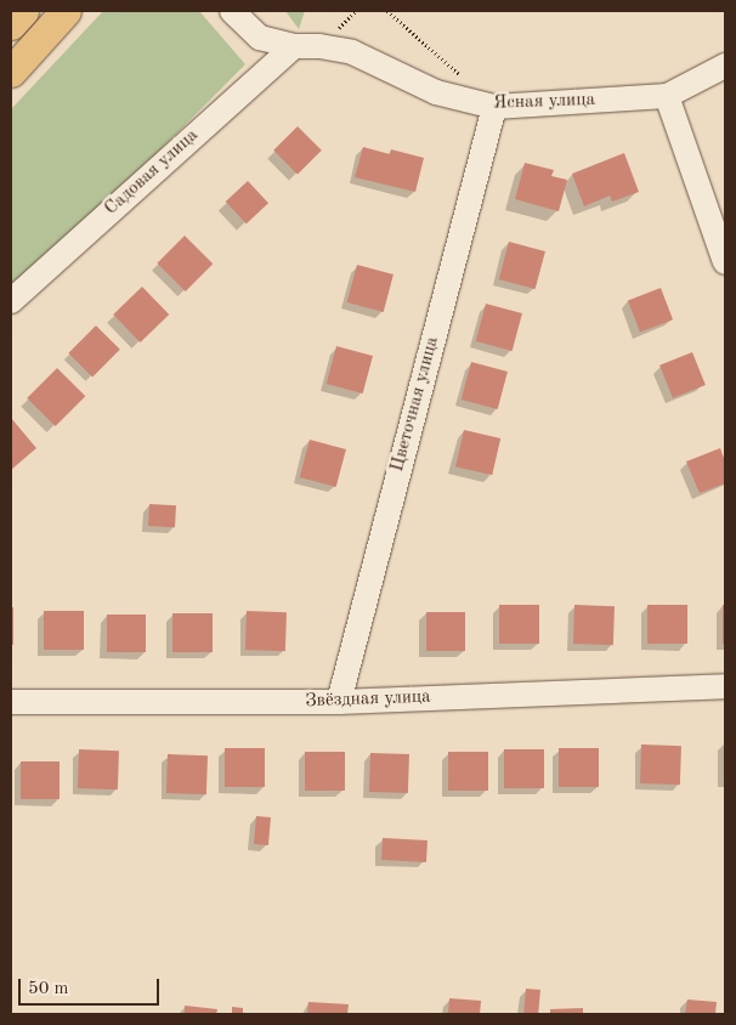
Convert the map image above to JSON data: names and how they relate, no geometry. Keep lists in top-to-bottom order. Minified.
{"streets":{"street":["Ясная улица","Садовая улица","Цветочная улица","Звёздная улица"]},"crossings":[["Ясная улица","Садовая улица"],["Ясная улица","Цветочная улица"],["Цветочная улица","Звёздная улица"]],"scale_bar":"50 m"}
